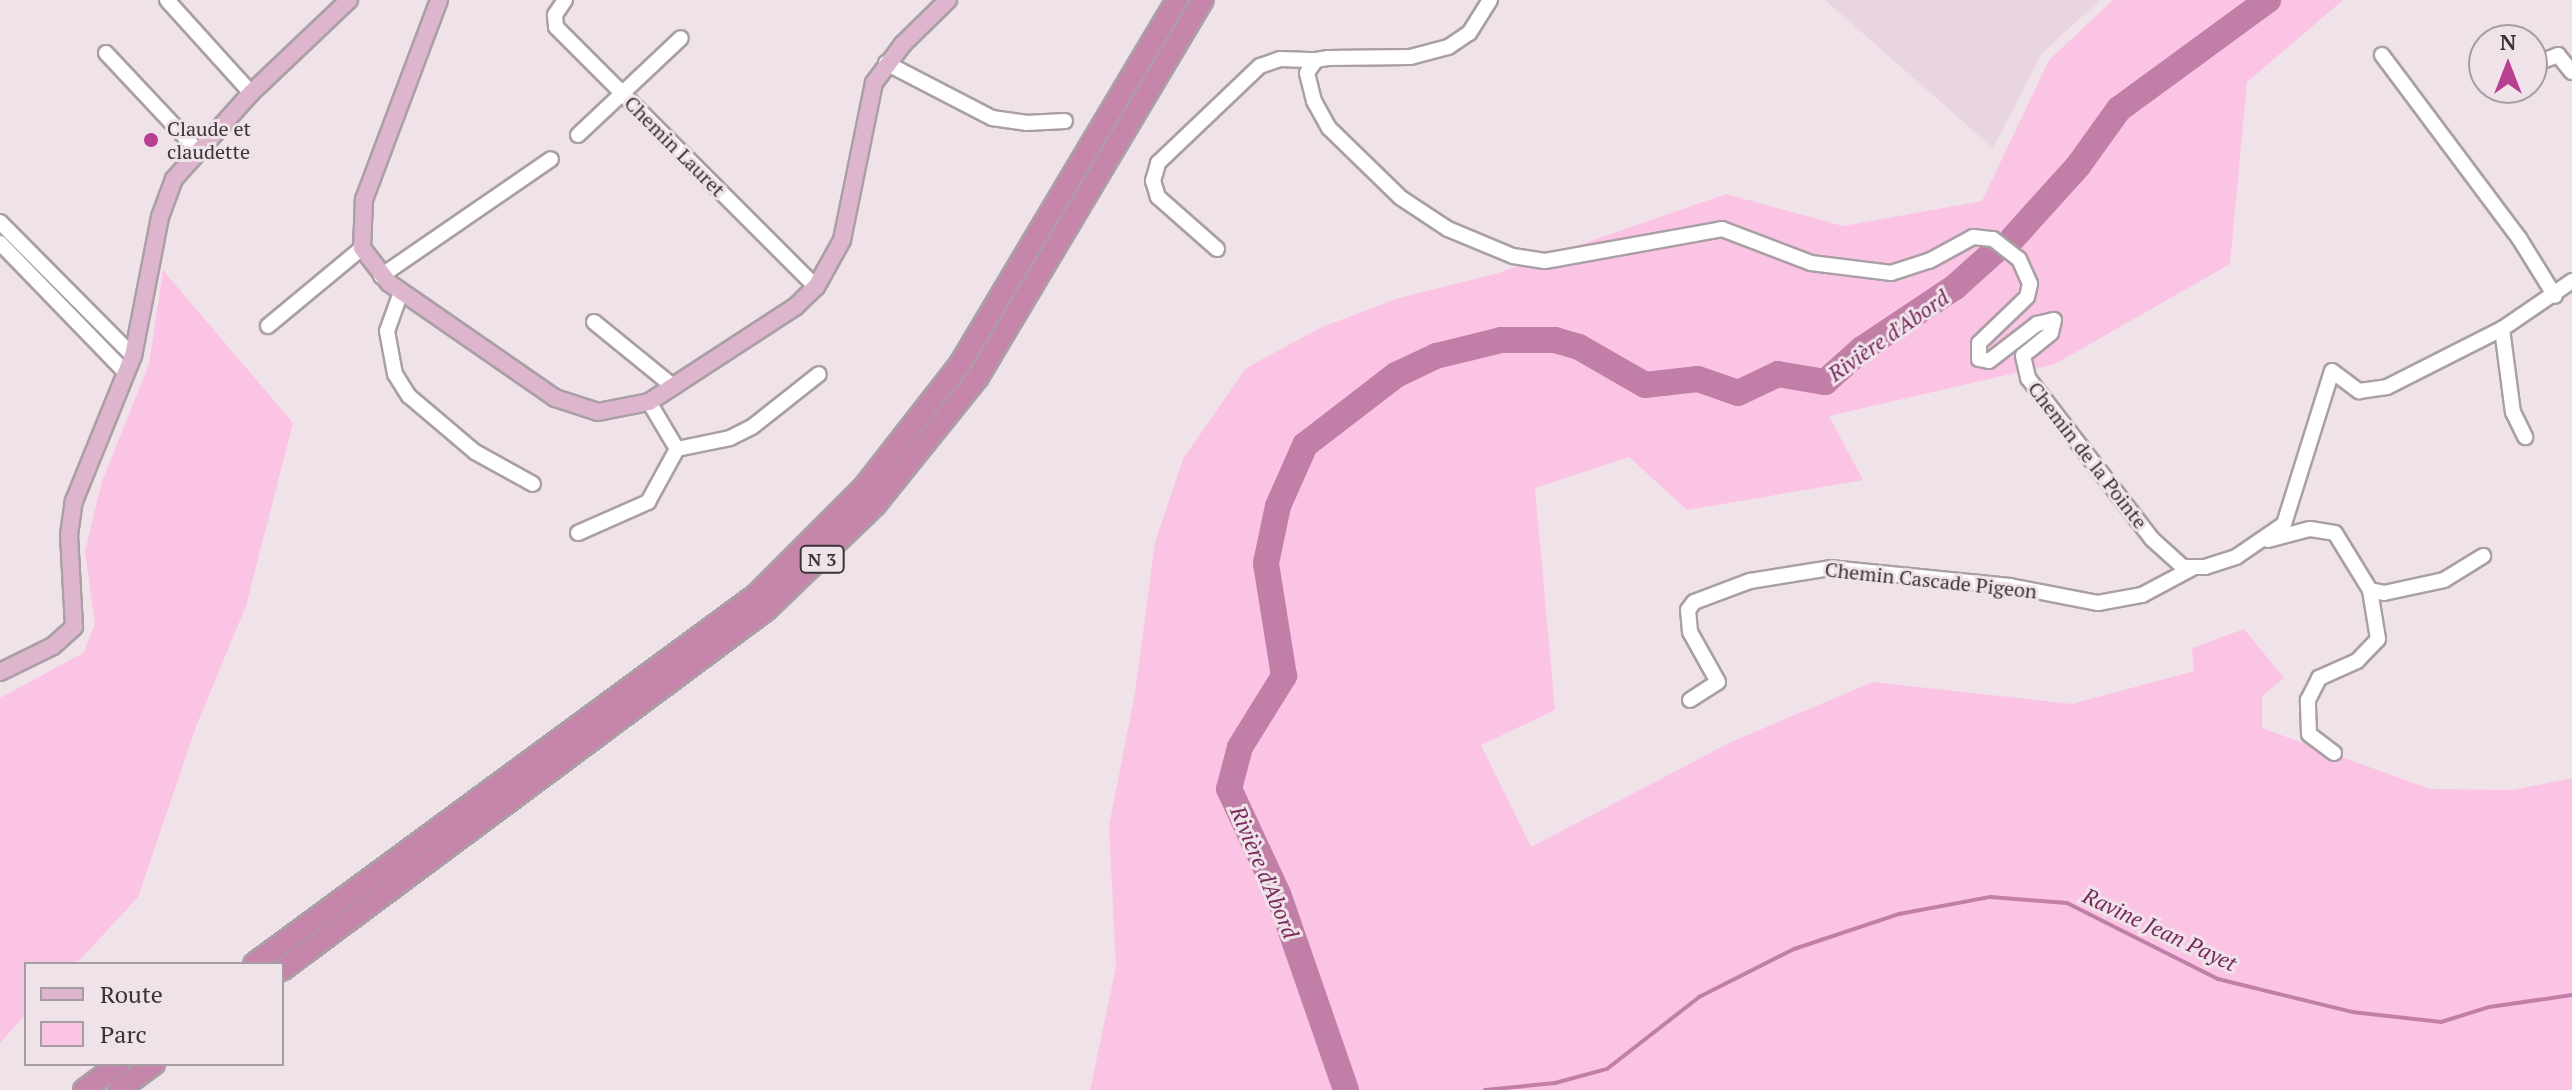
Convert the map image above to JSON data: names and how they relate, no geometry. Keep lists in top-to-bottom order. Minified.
{"streets":{"highway":["N 3"],"street":["Chemin Lauret","Chemin de la Pointe","Chemin Cascade Pigeon"]},"crossings":[["Chemin de la Pointe","Chemin Cascade Pigeon"]],"water":["Rivière d'Abord","Ravine Jean Payet"],"places":["Claude et claudette"],"legend":["Route","Parc"],"north":"top"}
